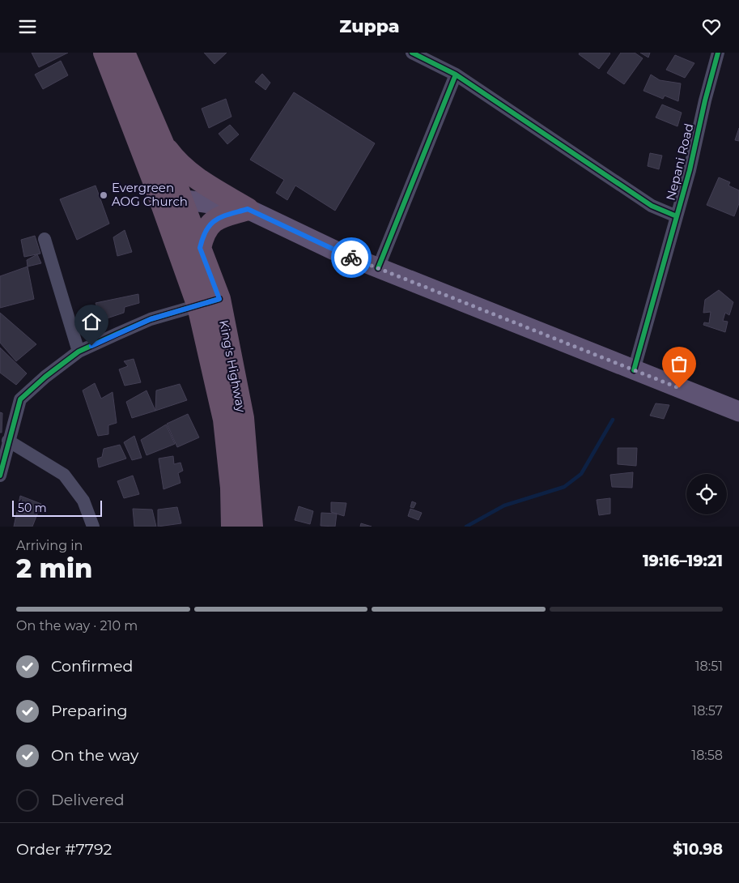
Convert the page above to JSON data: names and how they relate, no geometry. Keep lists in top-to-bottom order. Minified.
{"streets":{"highway":["King's Highway"],"street":["Nepani Road"]},"places":["Evergreen AOG Church"],"scale_bar":"50 m","page":{"header":"Zuppa","scale":"50 m","heading":["2 min","Arriving in","19:16–19:21"],"panel":["Order #7792","$10.98"],"bar":"On the way · 210 m","list":[["Confirmed","18:51"],["Preparing","18:57"],["On the way","18:58"],"Delivered"]}}
